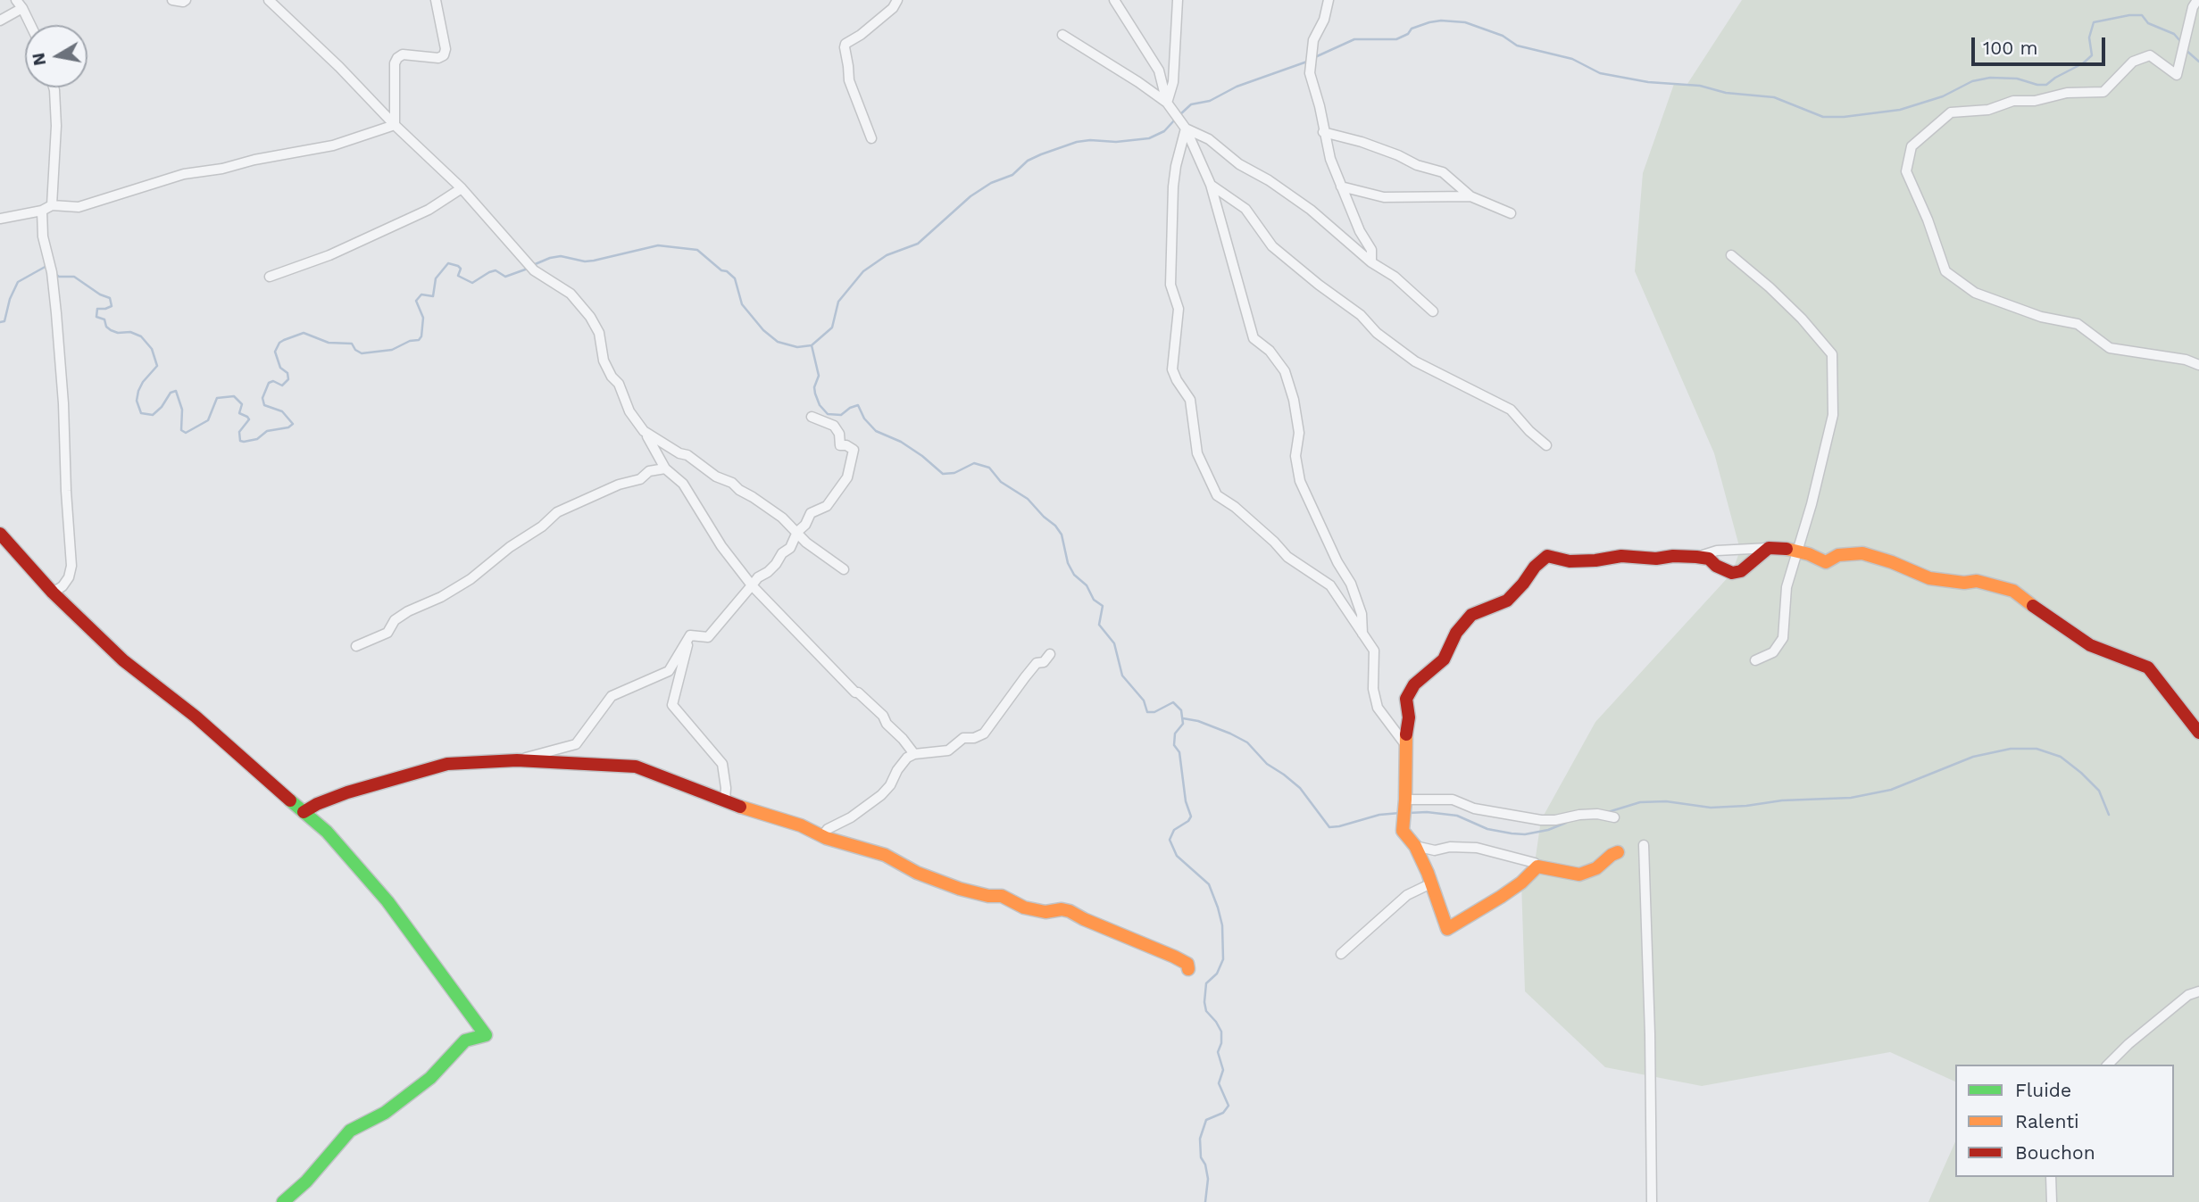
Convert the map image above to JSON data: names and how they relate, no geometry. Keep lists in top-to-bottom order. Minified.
{"legend":["Fluide","Ralenti","Bouchon"],"scale_bar":"100 m","north":"left"}
